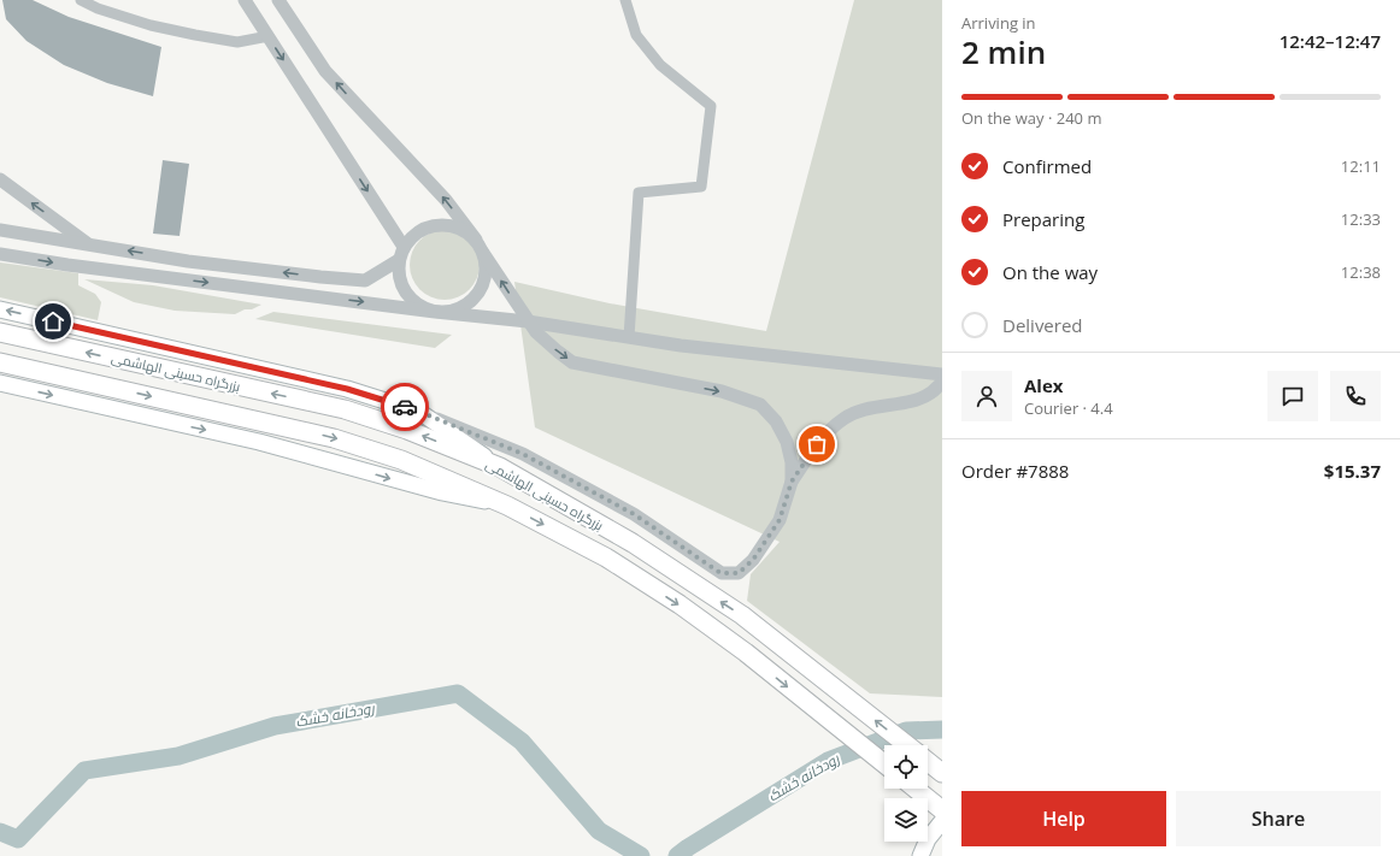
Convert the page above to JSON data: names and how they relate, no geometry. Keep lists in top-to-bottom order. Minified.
{"streets":{"highway":["بزرگراه حسینی الهاشمی"]},"water":["رودخانه خشک"],"page":{"heading":["2 min","Arriving in","12:42–12:47"],"panel":["Alex","Courier · 4.4","Order #7888","$15.37"],"bar":"On the way · 240 m","list":[["Confirmed","12:11"],["Preparing","12:33"],["On the way","12:38"],"Delivered"],"buttons":["Help","Share"]}}
